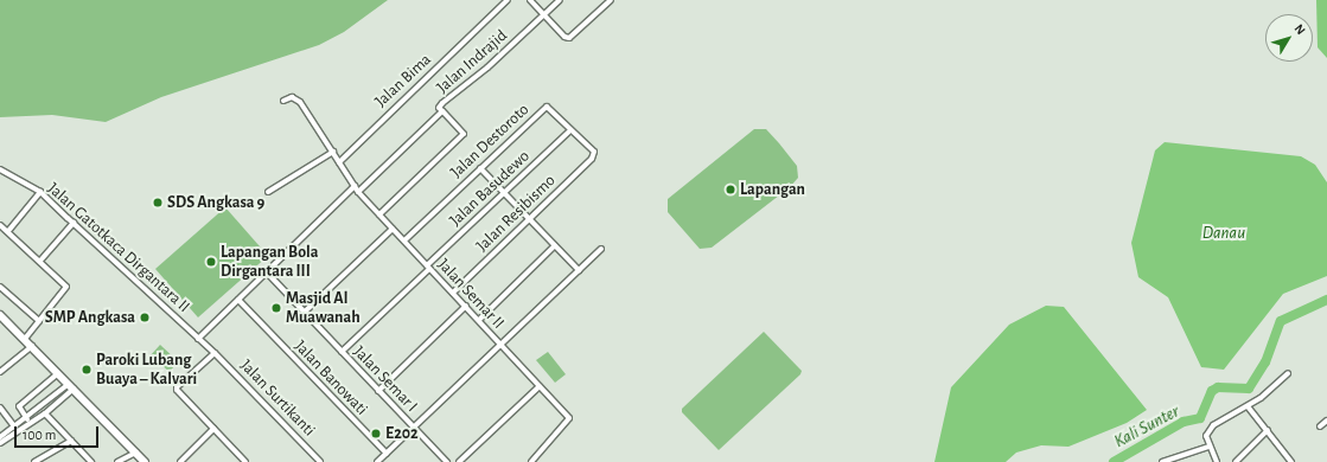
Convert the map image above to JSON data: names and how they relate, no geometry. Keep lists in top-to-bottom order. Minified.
{"streets":{"street":["Jalan Indrajid","Jalan Bima","Jalan Destoroto","Jalan Basudewo","Jalan Resibismo","Jalan Gatotkaca Dirgantara II","Jalan Semar II","Jalan Banowati","Jalan Semar I","Jalan Surtikanti"]},"crossings":[["Jalan Indrajid","Jalan Semar II"],["Jalan Destoroto","Jalan Basudewo"],["Jalan Destoroto","Jalan Resibismo"],["Jalan Destoroto","Jalan Semar II"],["Jalan Basudewo","Jalan Semar II"],["Jalan Basudewo","Jalan Semar I"],["Jalan Resibismo","Jalan Semar II"],["Jalan Gatotkaca Dirgantara II","Jalan Surtikanti"]],"water":["Danau","Kali Sunter"],"places":["Lapangan","SDS Angkasa 9","Lapangan Bola Dirgantara III","Masjid Al Muawanah","SMP Angkasa","Paroki Lubang Buaya – Kalvari","E202"],"scale_bar":"100 m","north":"top right"}
